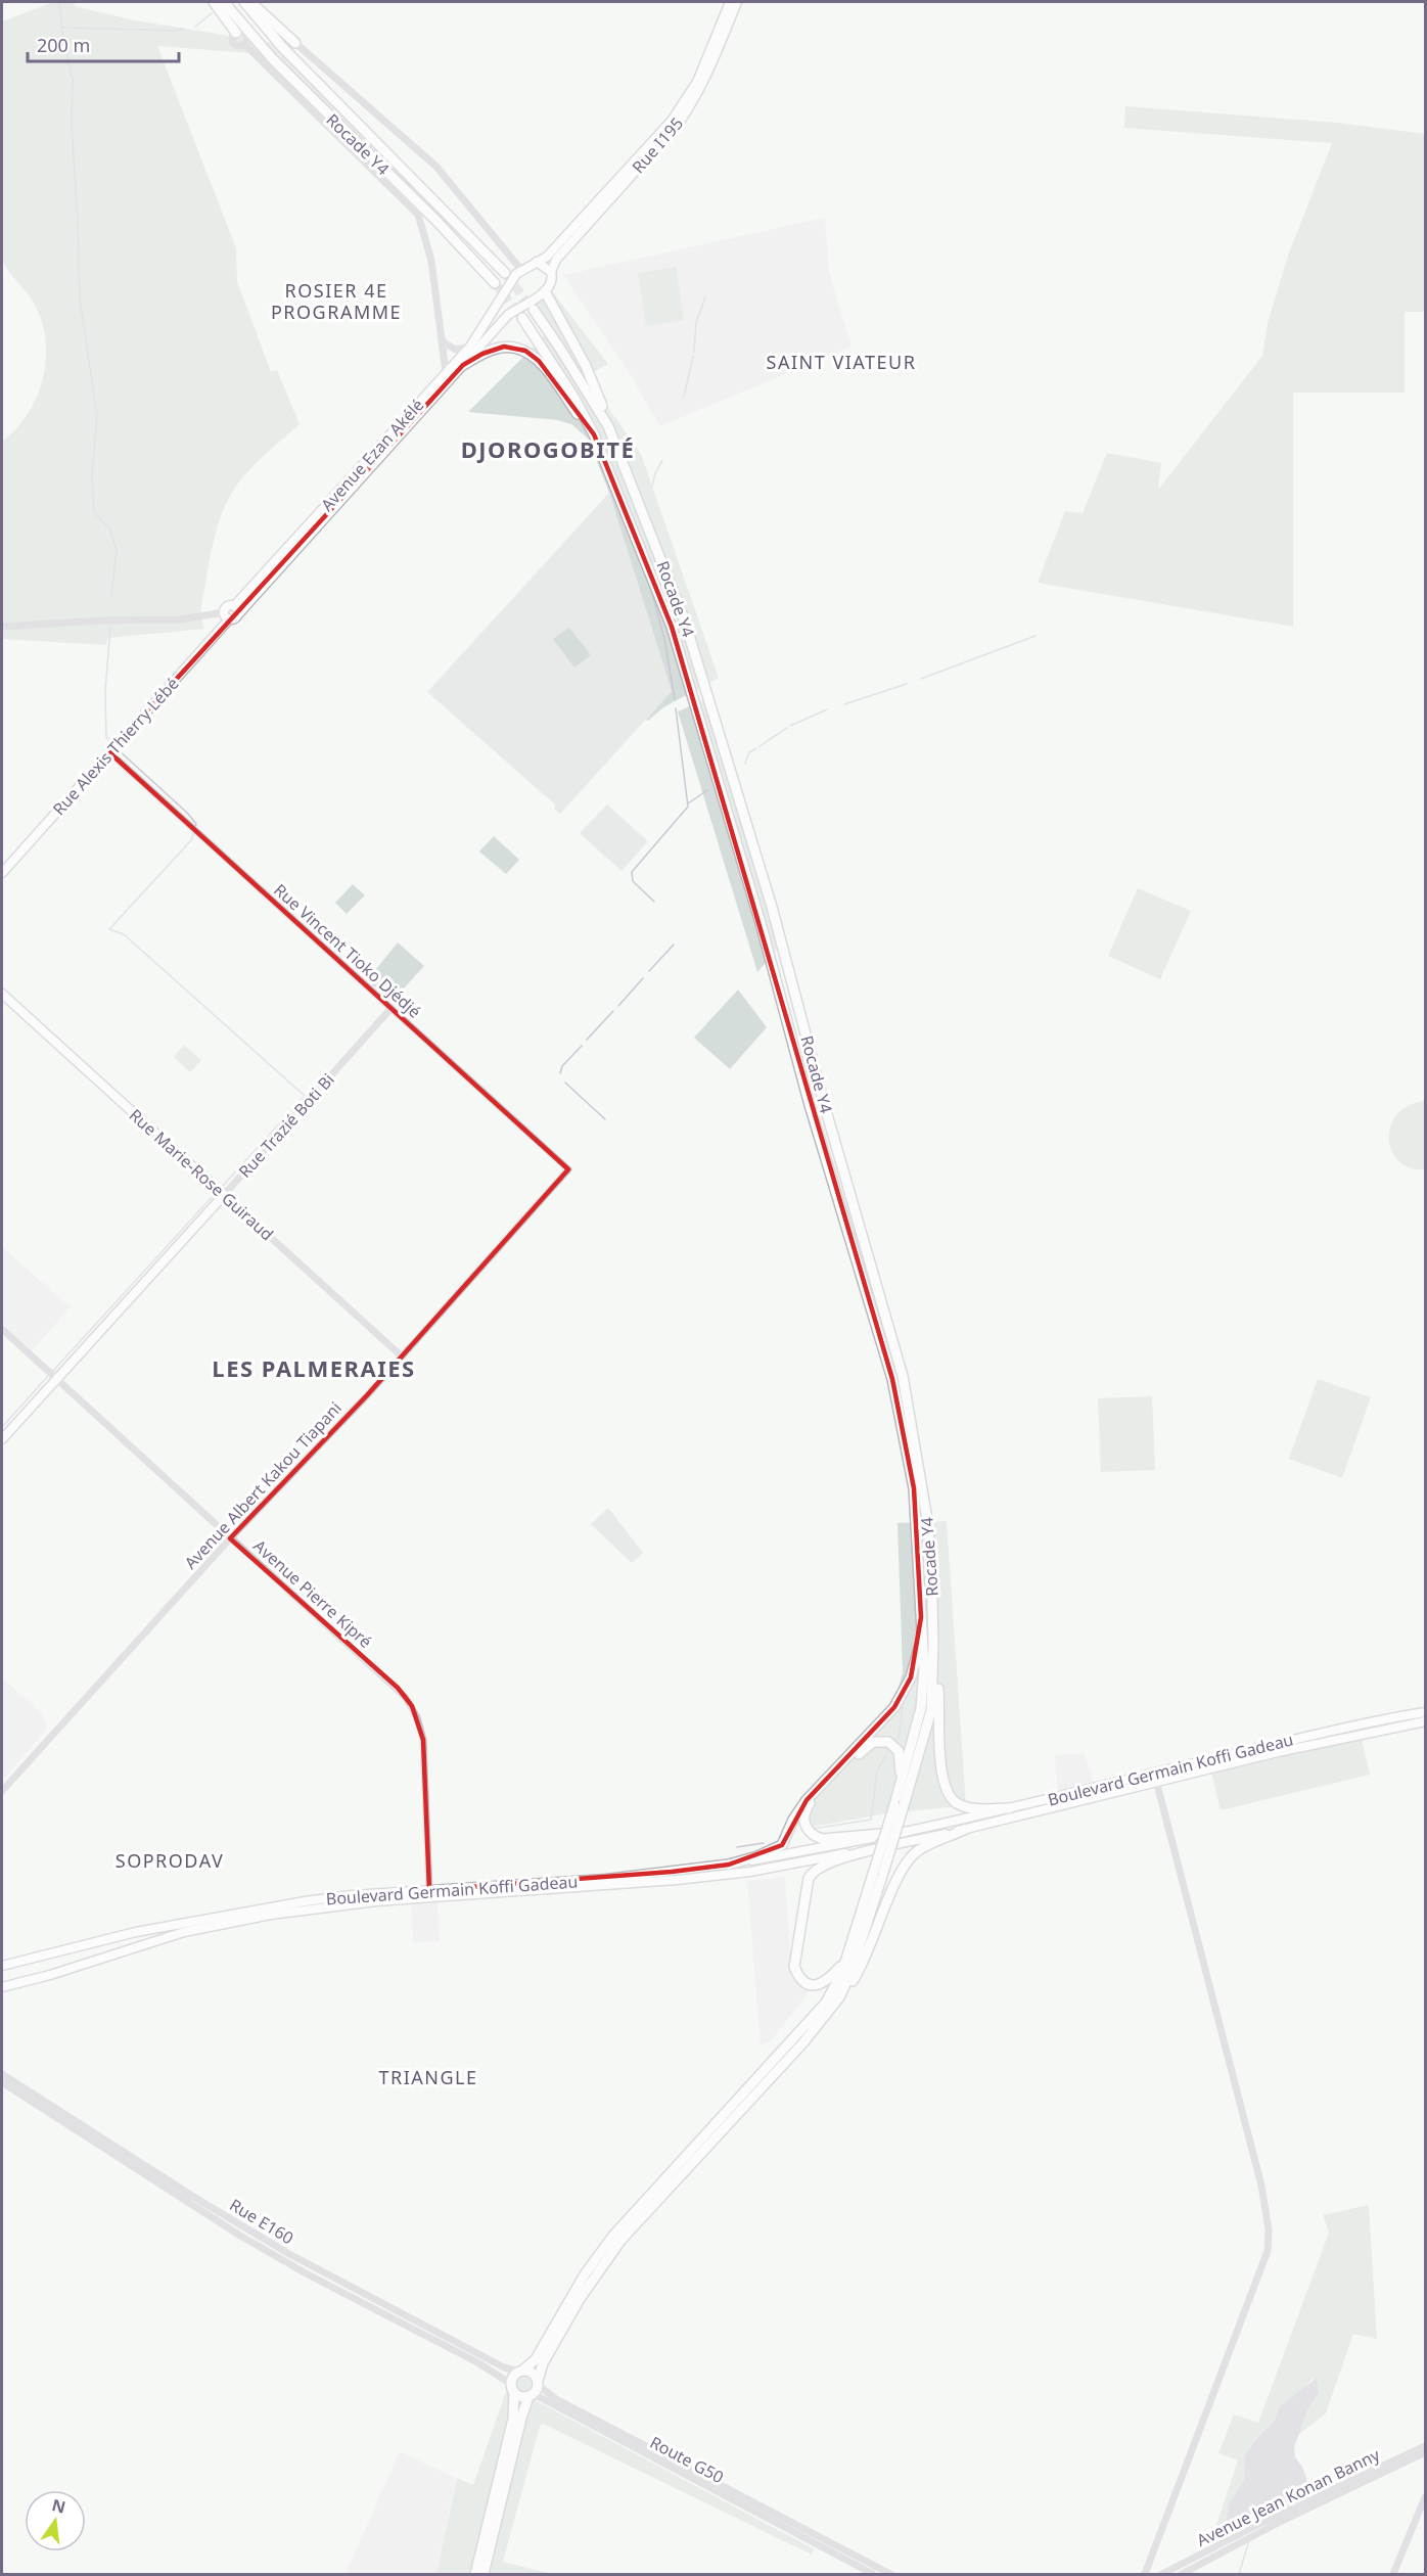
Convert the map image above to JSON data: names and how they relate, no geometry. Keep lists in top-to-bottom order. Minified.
{"streets":{"highway":["Rocade Y4"],"main road":["Rue I195","Avenue Ezan Akélé","Rue Alexis Thierry Lébé","Rue Trazié Boti Bi","Rue Marie-Rose Guiraud","Boulevard Germain Koffi Gadeau"],"street":["Rue Vincent Tioko Djédjé","Avenue Albert Kakou Tiapani","Avenue Pierre Kipré","Rue E160","Route G50","Avenue Jean Konan Banny"]},"crossings":[["Rue I195","Avenue Ezan Akélé"],["Avenue Ezan Akélé","Rue Alexis Thierry Lébé"],["Rue Alexis Thierry Lébé","Rue Vincent Tioko Djédjé"],["Rue Vincent Tioko Djédjé","Rue Trazié Boti Bi"],["Rue Vincent Tioko Djédjé","Avenue Albert Kakou Tiapani"],["Rue Trazié Boti Bi","Rue Marie-Rose Guiraud"],["Rue Trazié Boti Bi","Avenue Pierre Kipré"],["Rue Marie-Rose Guiraud","Avenue Albert Kakou Tiapani"],["Avenue Albert Kakou Tiapani","Avenue Pierre Kipré"],["Avenue Pierre Kipré","Boulevard Germain Koffi Gadeau"],["Rue E160","Route G50"]],"districts":["ROSIER 4E PROGRAMME","SAINT VIATEUR","DJOROGOBITÉ","LES PALMERAIES","SOPRODAV","TRIANGLE"],"scale_bar":"200 m","north":"top"}
